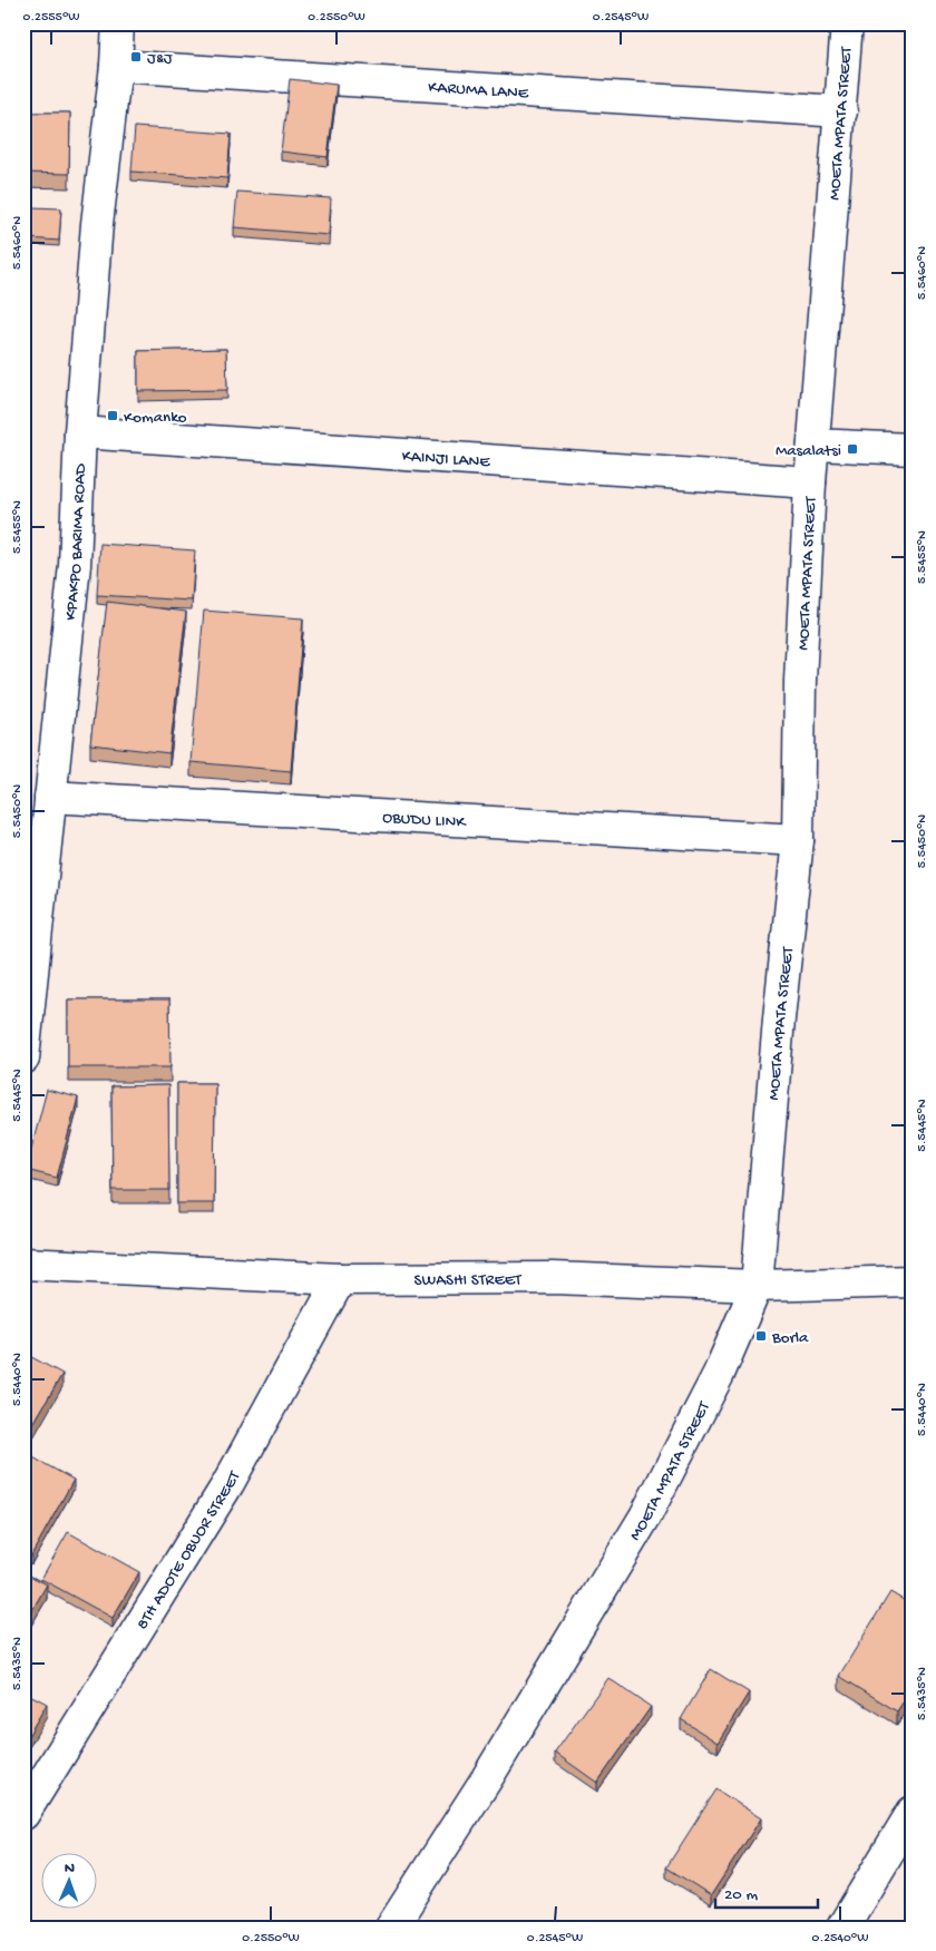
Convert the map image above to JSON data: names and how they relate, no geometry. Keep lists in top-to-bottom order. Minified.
{"streets":{"street":["KARUMA LANE","MOETA MPATA STREET","KAINJI LANE","KPAKPO BARIMA ROAD","OBUDU LINK","SWASHI STREET","8TH ADOTE OBUOR STREET"]},"crossings":[["KARUMA LANE","MOETA MPATA STREET"],["KARUMA LANE","KPAKPO BARIMA ROAD"],["MOETA MPATA STREET","KAINJI LANE"],["MOETA MPATA STREET","OBUDU LINK"],["MOETA MPATA STREET","SWASHI STREET"],["KAINJI LANE","KPAKPO BARIMA ROAD"],["KPAKPO BARIMA ROAD","OBUDU LINK"],["SWASHI STREET","8TH ADOTE OBUOR STREET"]],"places":{"transit":["J&J","Komanko","Masalatsi","Borla"]},"scale_bar":"20 m","north":"top","coordinates":["0.2555°W","0.2550°W","0.2545°W","5.5460°N","5.5455°N","5.5450°N","5.5445°N","5.5440°N","5.5435°N","0.2540°W"]}
